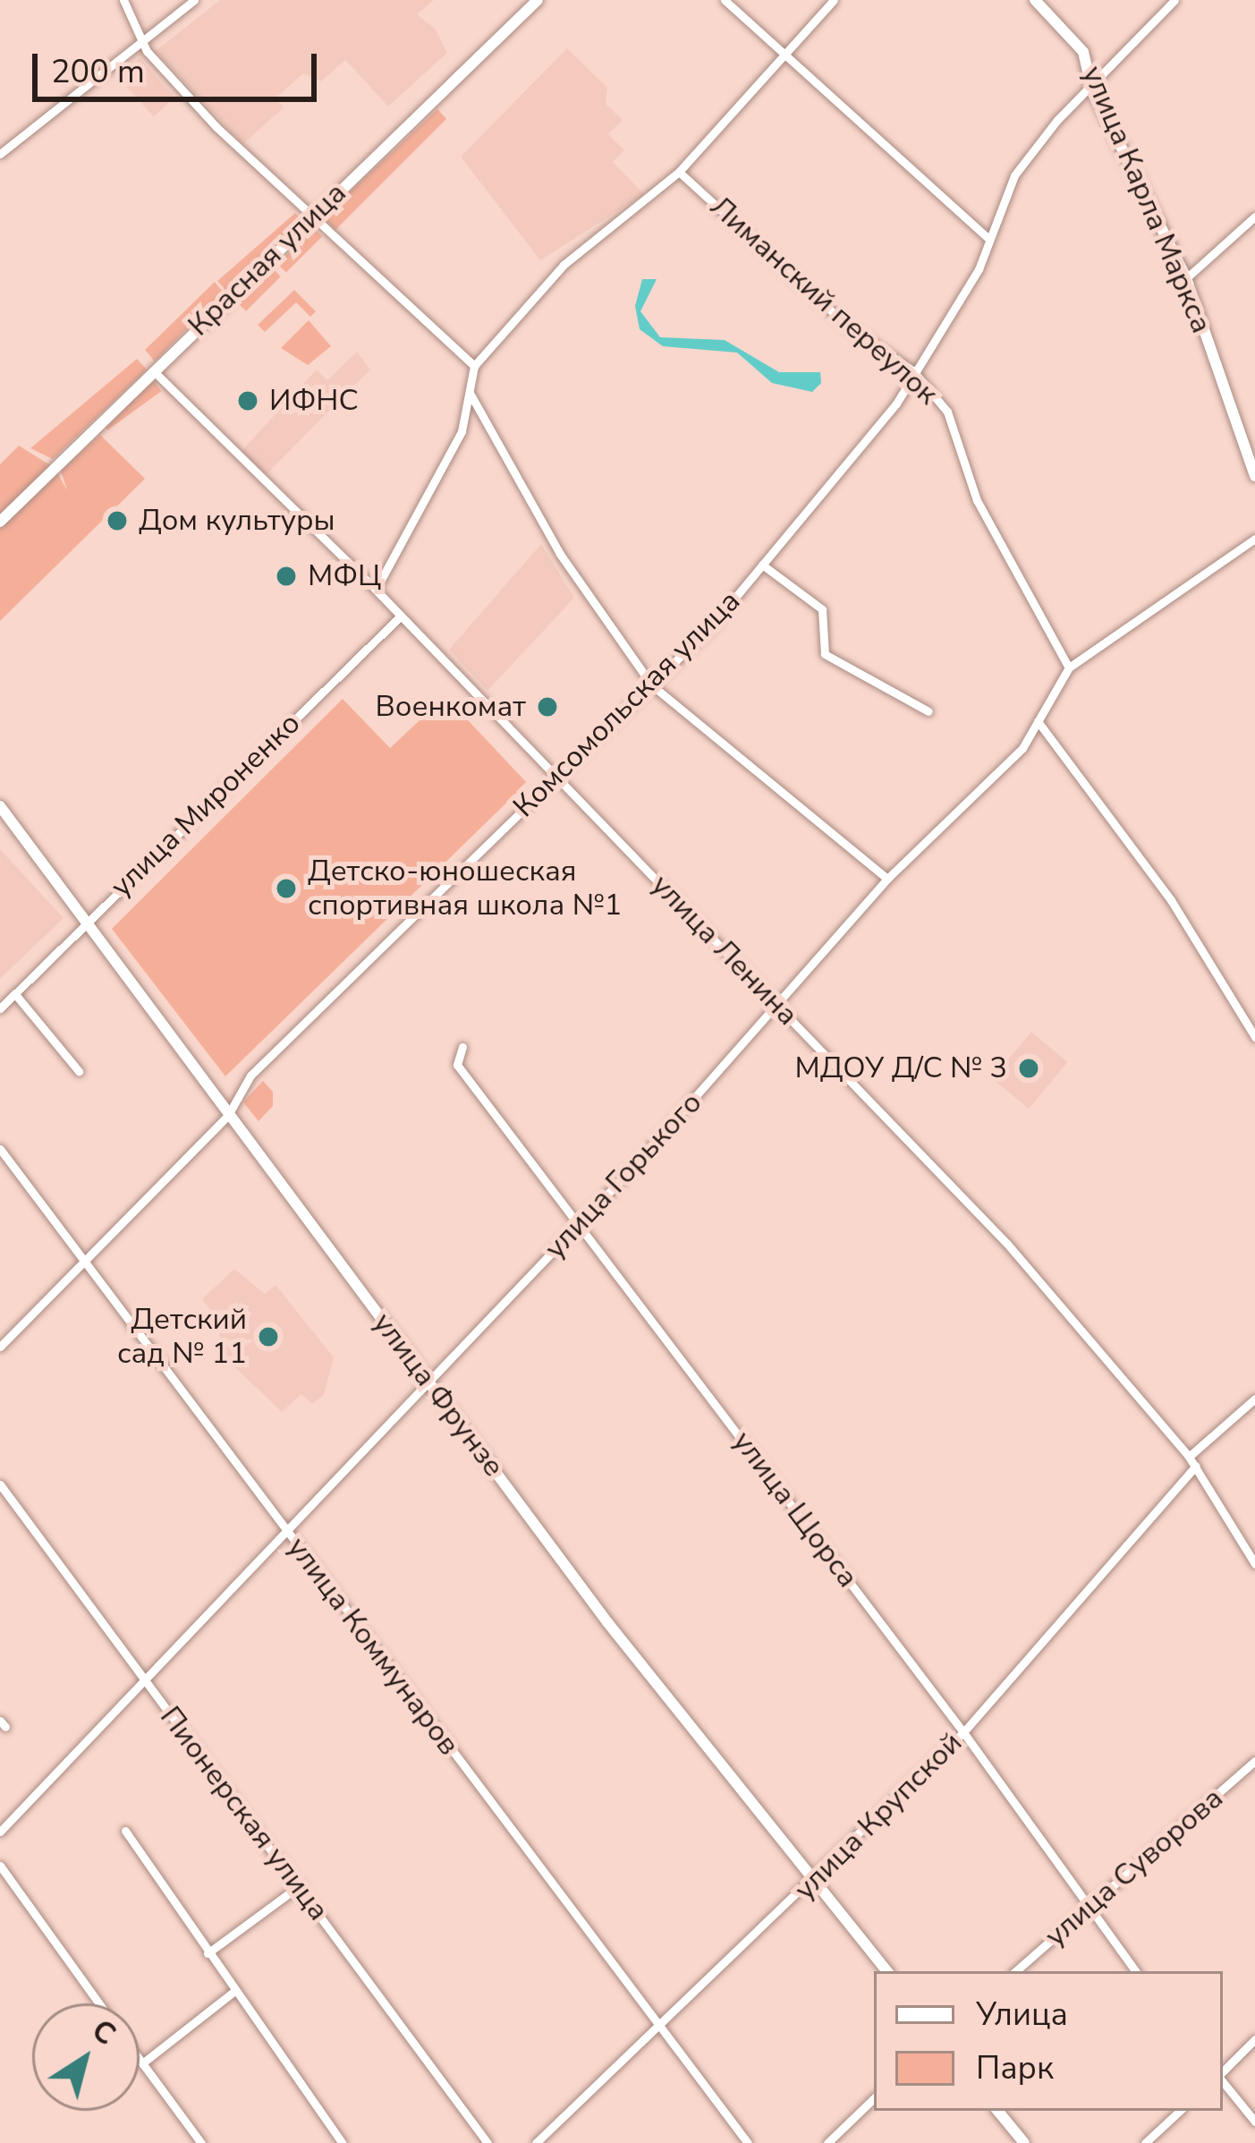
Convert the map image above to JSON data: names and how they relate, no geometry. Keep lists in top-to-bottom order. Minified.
{"streets":{"main road":["улица Карла Маркса","Красная улица","улица Фрунзе"],"street":["Лиманский переулок","Комсомольская улица","улица Мироненко","улица Ленина","улица Горького","улица Щорса","улица Коммунаров","Пионерская улица","улица Крупской","улица Суворова"]},"crossings":[["улица Карла Маркса","Комсомольская улица"],["Красная улица","улица Ленина"],["Лиманский переулок","Комсомольская улица"],["Лиманский переулок","улица Горького"],["Комсомольская улица","улица Ленина"],["Комсомольская улица","улица Фрунзе"],["Комсомольская улица","улица Коммунаров"],["улица Мироненко","улица Ленина"],["улица Мироненко","улица Фрунзе"],["улица Ленина","улица Горького"],["улица Ленина","улица Крупской"],["улица Горького","улица Фрунзе"],["улица Горького","улица Щорса"],["улица Горького","улица Коммунаров"],["улица Горького","Пионерская улица"],["улица Фрунзе","улица Крупской"],["улица Щорса","улица Крупской"],["улица Щорса","улица Суворова"],["улица Коммунаров","улица Крупской"]],"places":["ИФНС","Дом культуры","МФЦ","Военкомат","Детско-юношеская спортивная школа №1","МДОУ Д/С № 3","Детский сад № 11"],"legend":["Улица","Парк"],"scale_bar":"200 m","north":"top right"}
